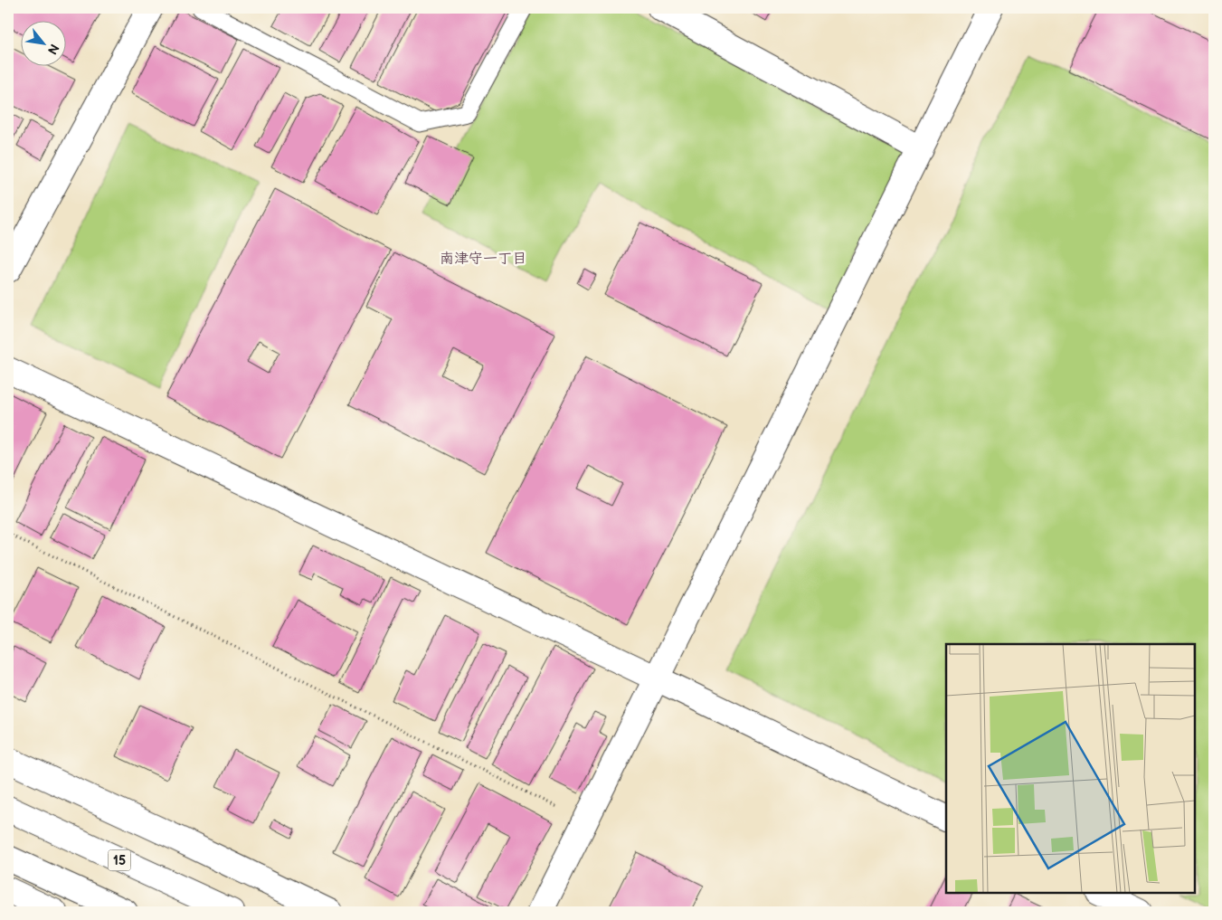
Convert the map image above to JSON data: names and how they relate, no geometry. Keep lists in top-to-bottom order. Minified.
{"streets":{"main road":["15"]},"districts":["南津守一丁目"],"north":"bottom right"}
